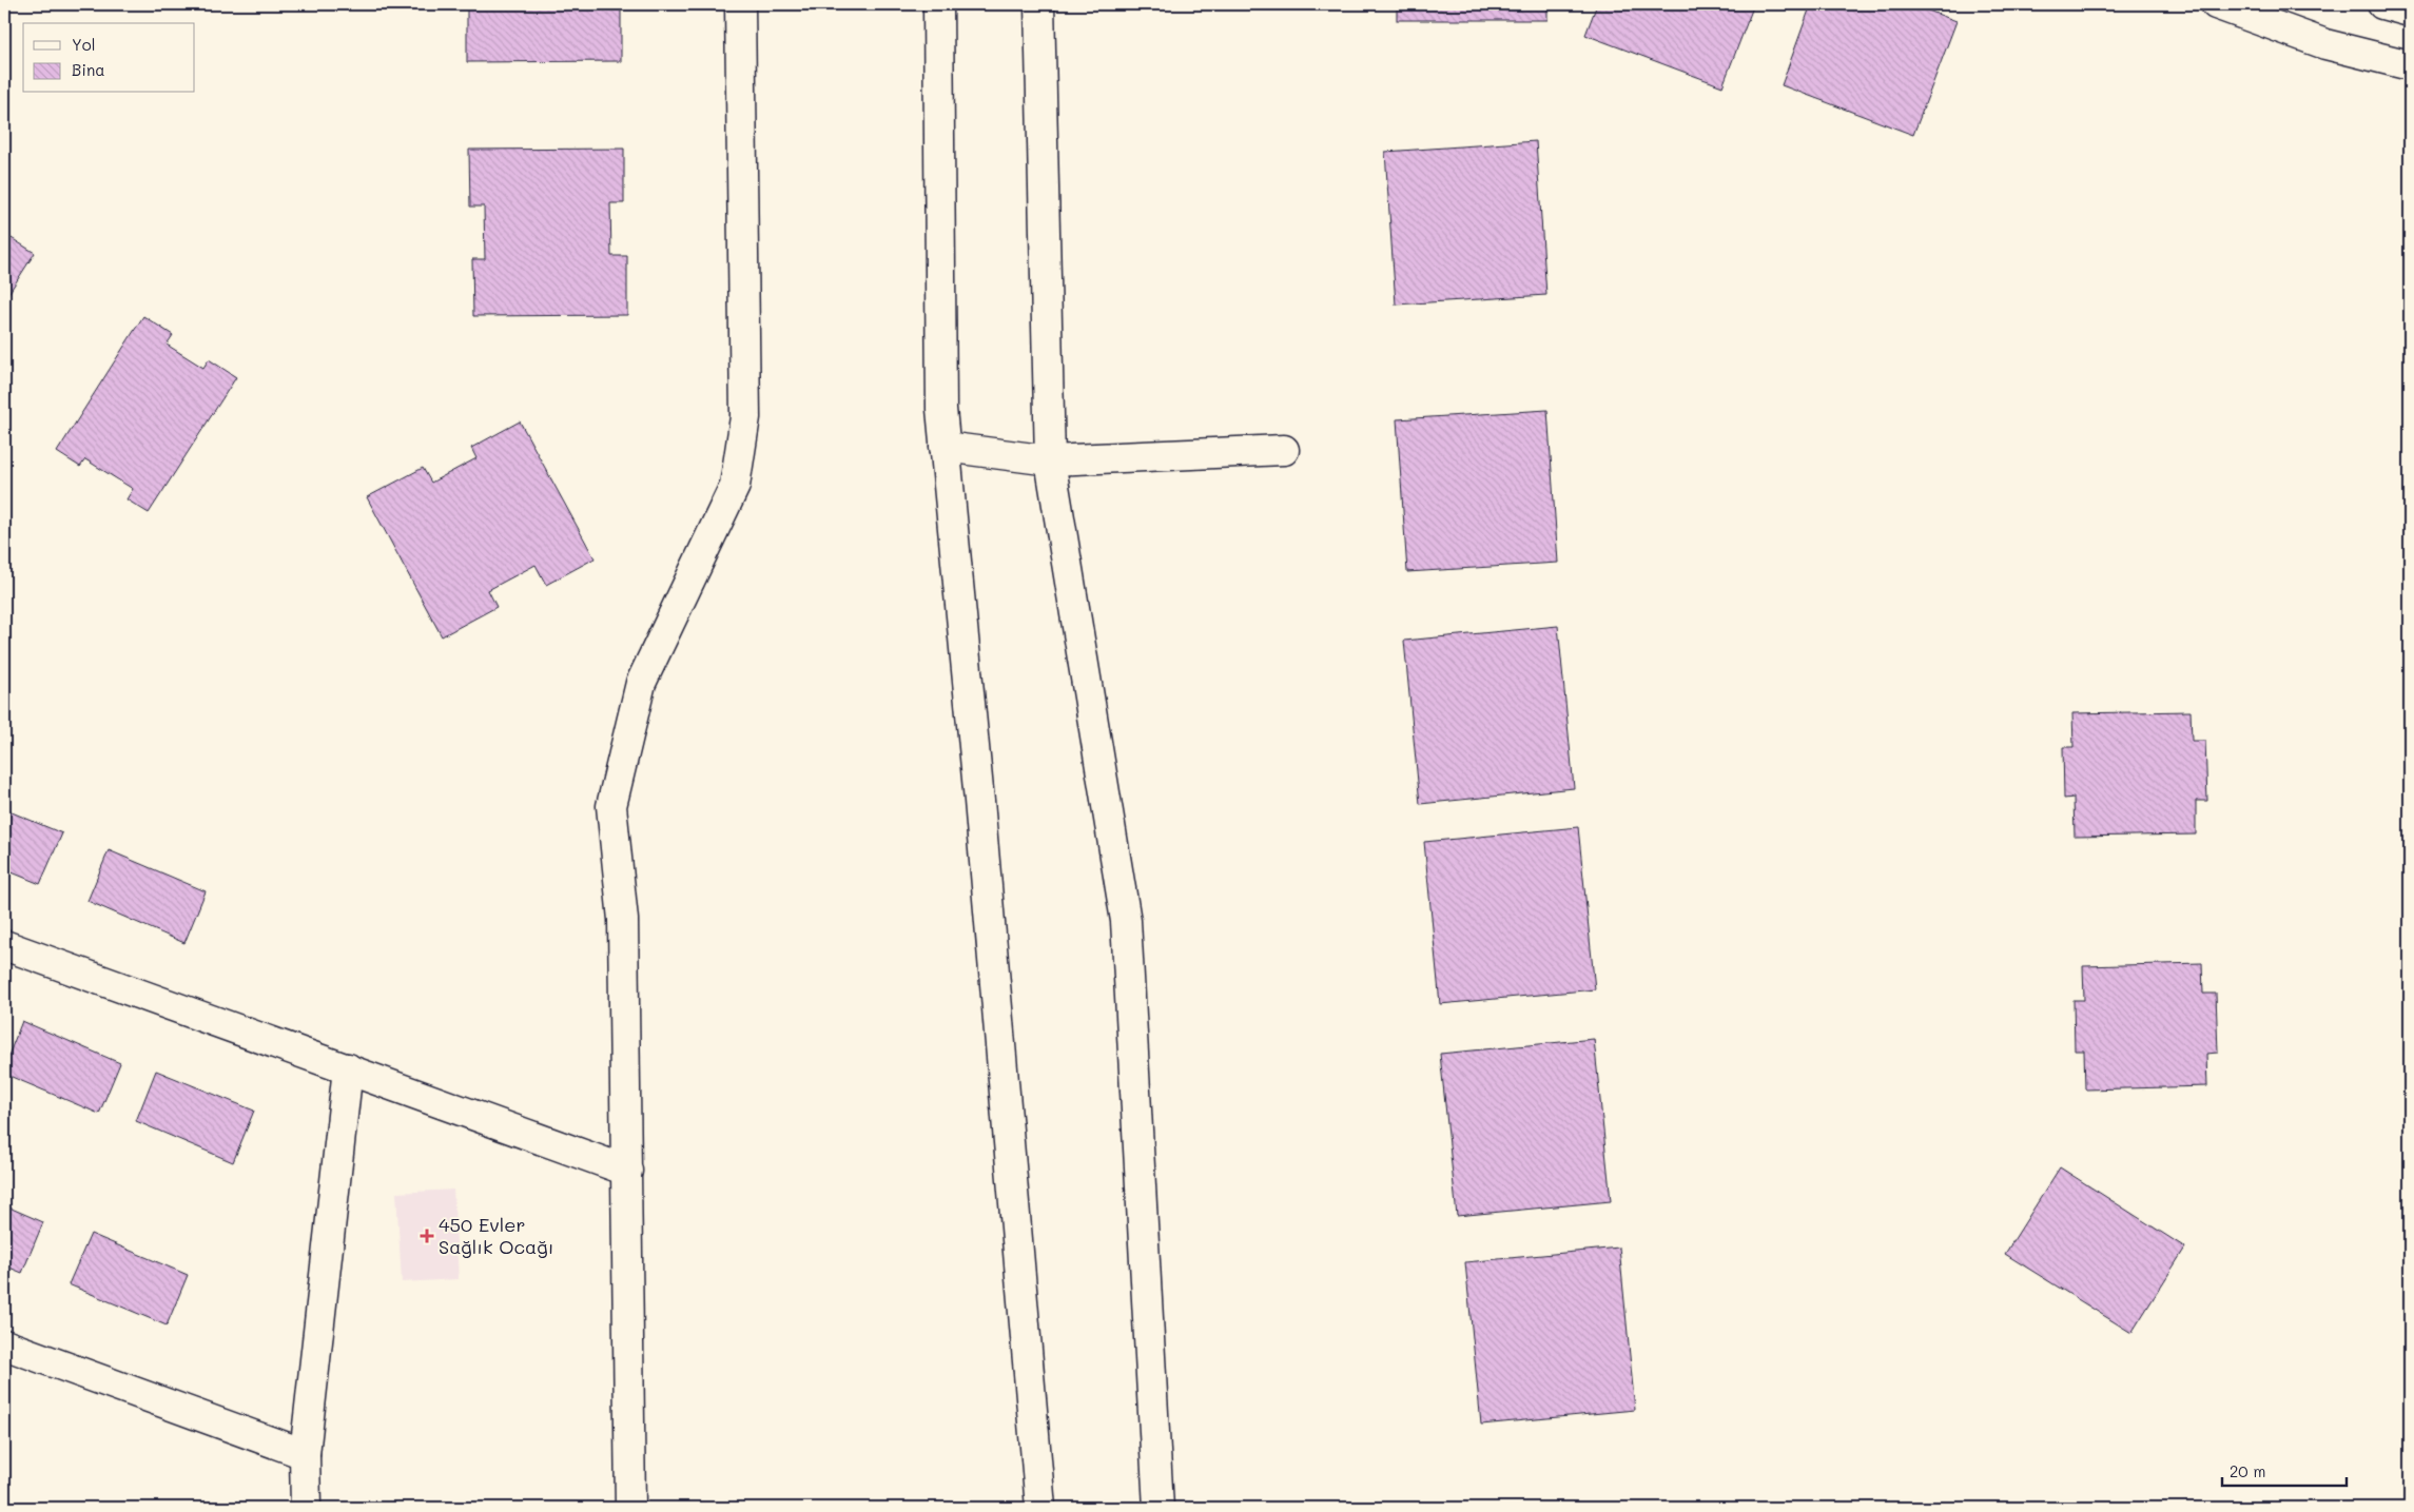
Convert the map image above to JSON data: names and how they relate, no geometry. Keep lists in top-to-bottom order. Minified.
{"places":{"health":["450 Evler Sağlık Ocağı"]},"legend":["Yol","Bina"],"scale_bar":"20 m"}
